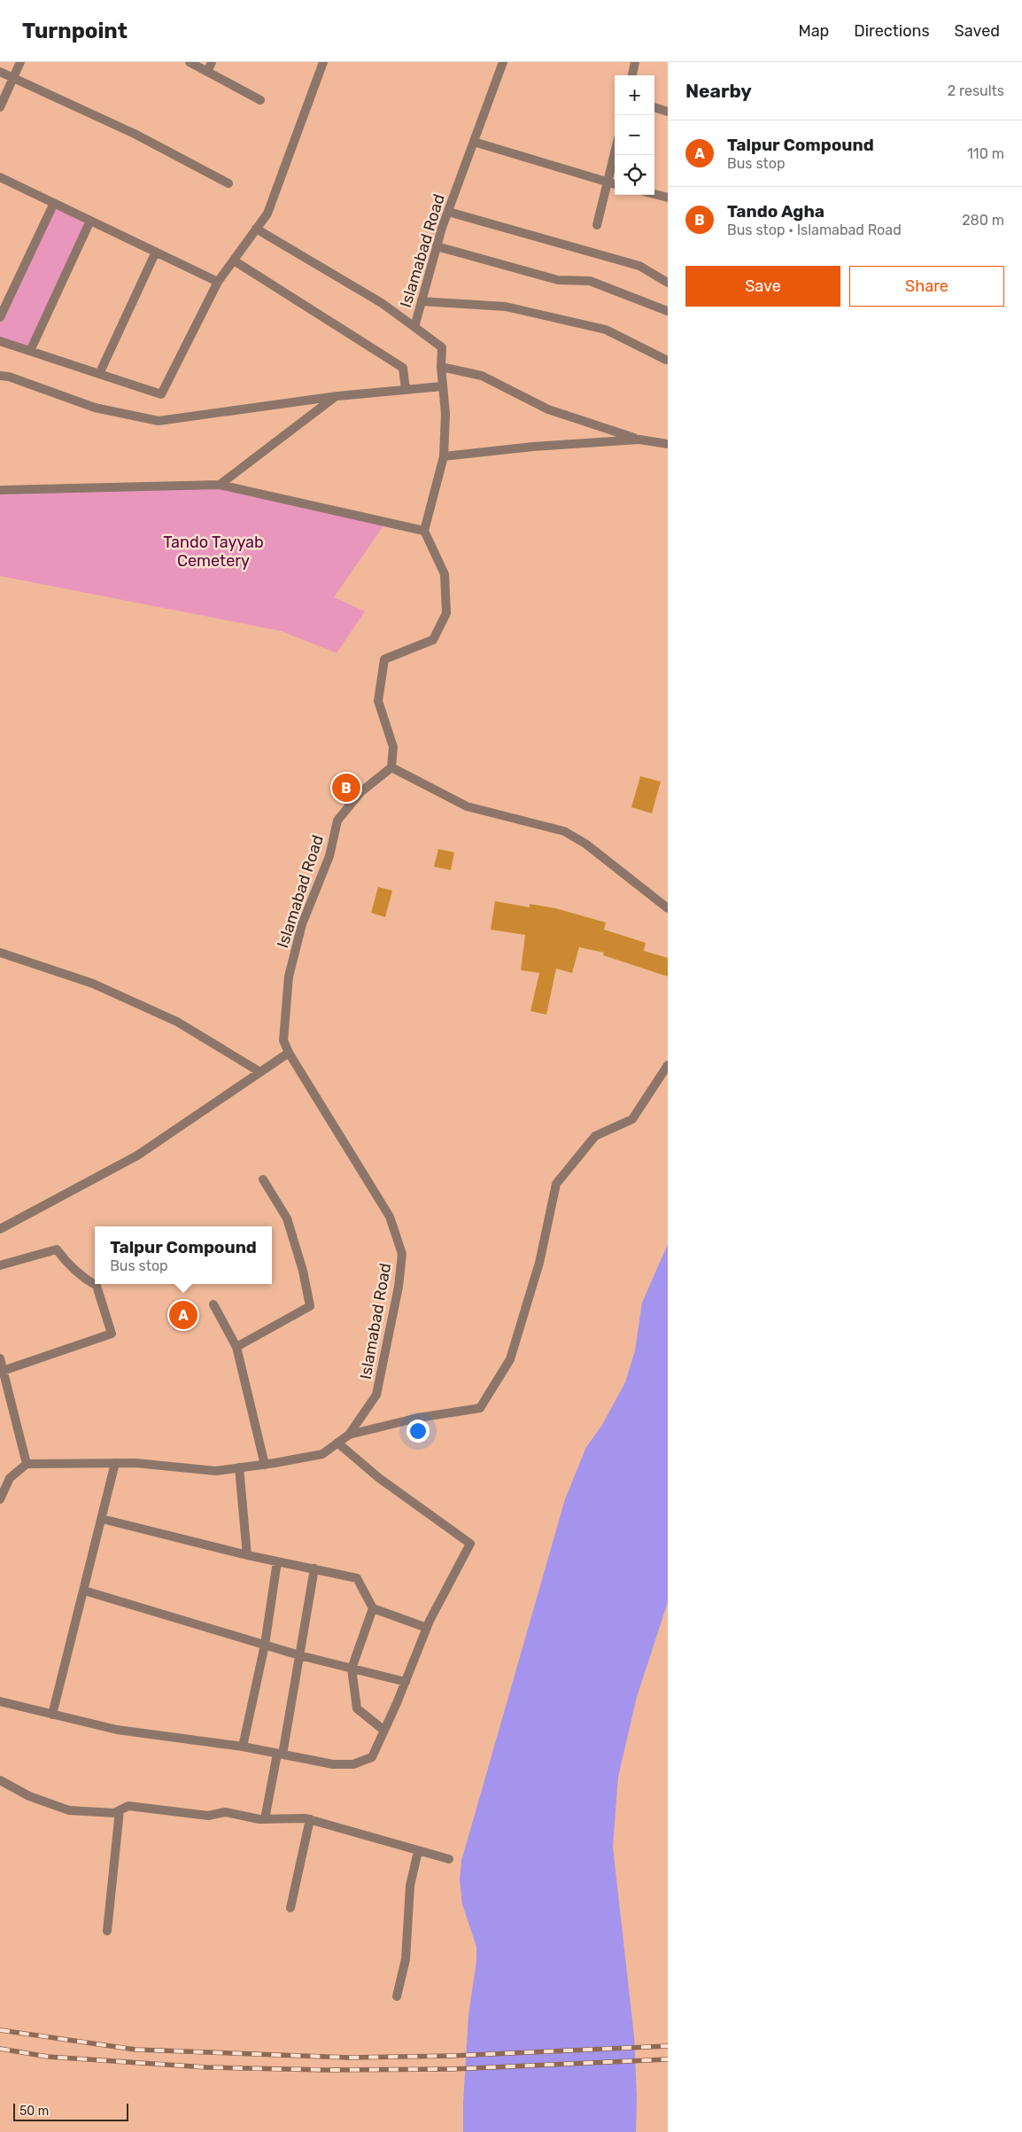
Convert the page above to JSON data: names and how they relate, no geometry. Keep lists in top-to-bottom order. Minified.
{"streets":{"street":["Islamabad Road"]},"parks":["Tando Tayyab Cemetery"],"scale_bar":"50 m","page":{"header":"Turnpoint","nav":["Map","Directions","Saved"],"heading":["Nearby","2 results"],"map_buttons":["+","−"],"list":[{"mark":"A","name":"Talpur Compound","note":"Bus stop","value":"110 m"},{"mark":"B","name":"Tando Agha","note":"Bus stop · Islamabad Road","value":"280 m"}],"buttons":["Save","Share"],"pins":["B","A"],"popup":["Talpur Compound","Bus stop"],"scale":"50 m"}}
